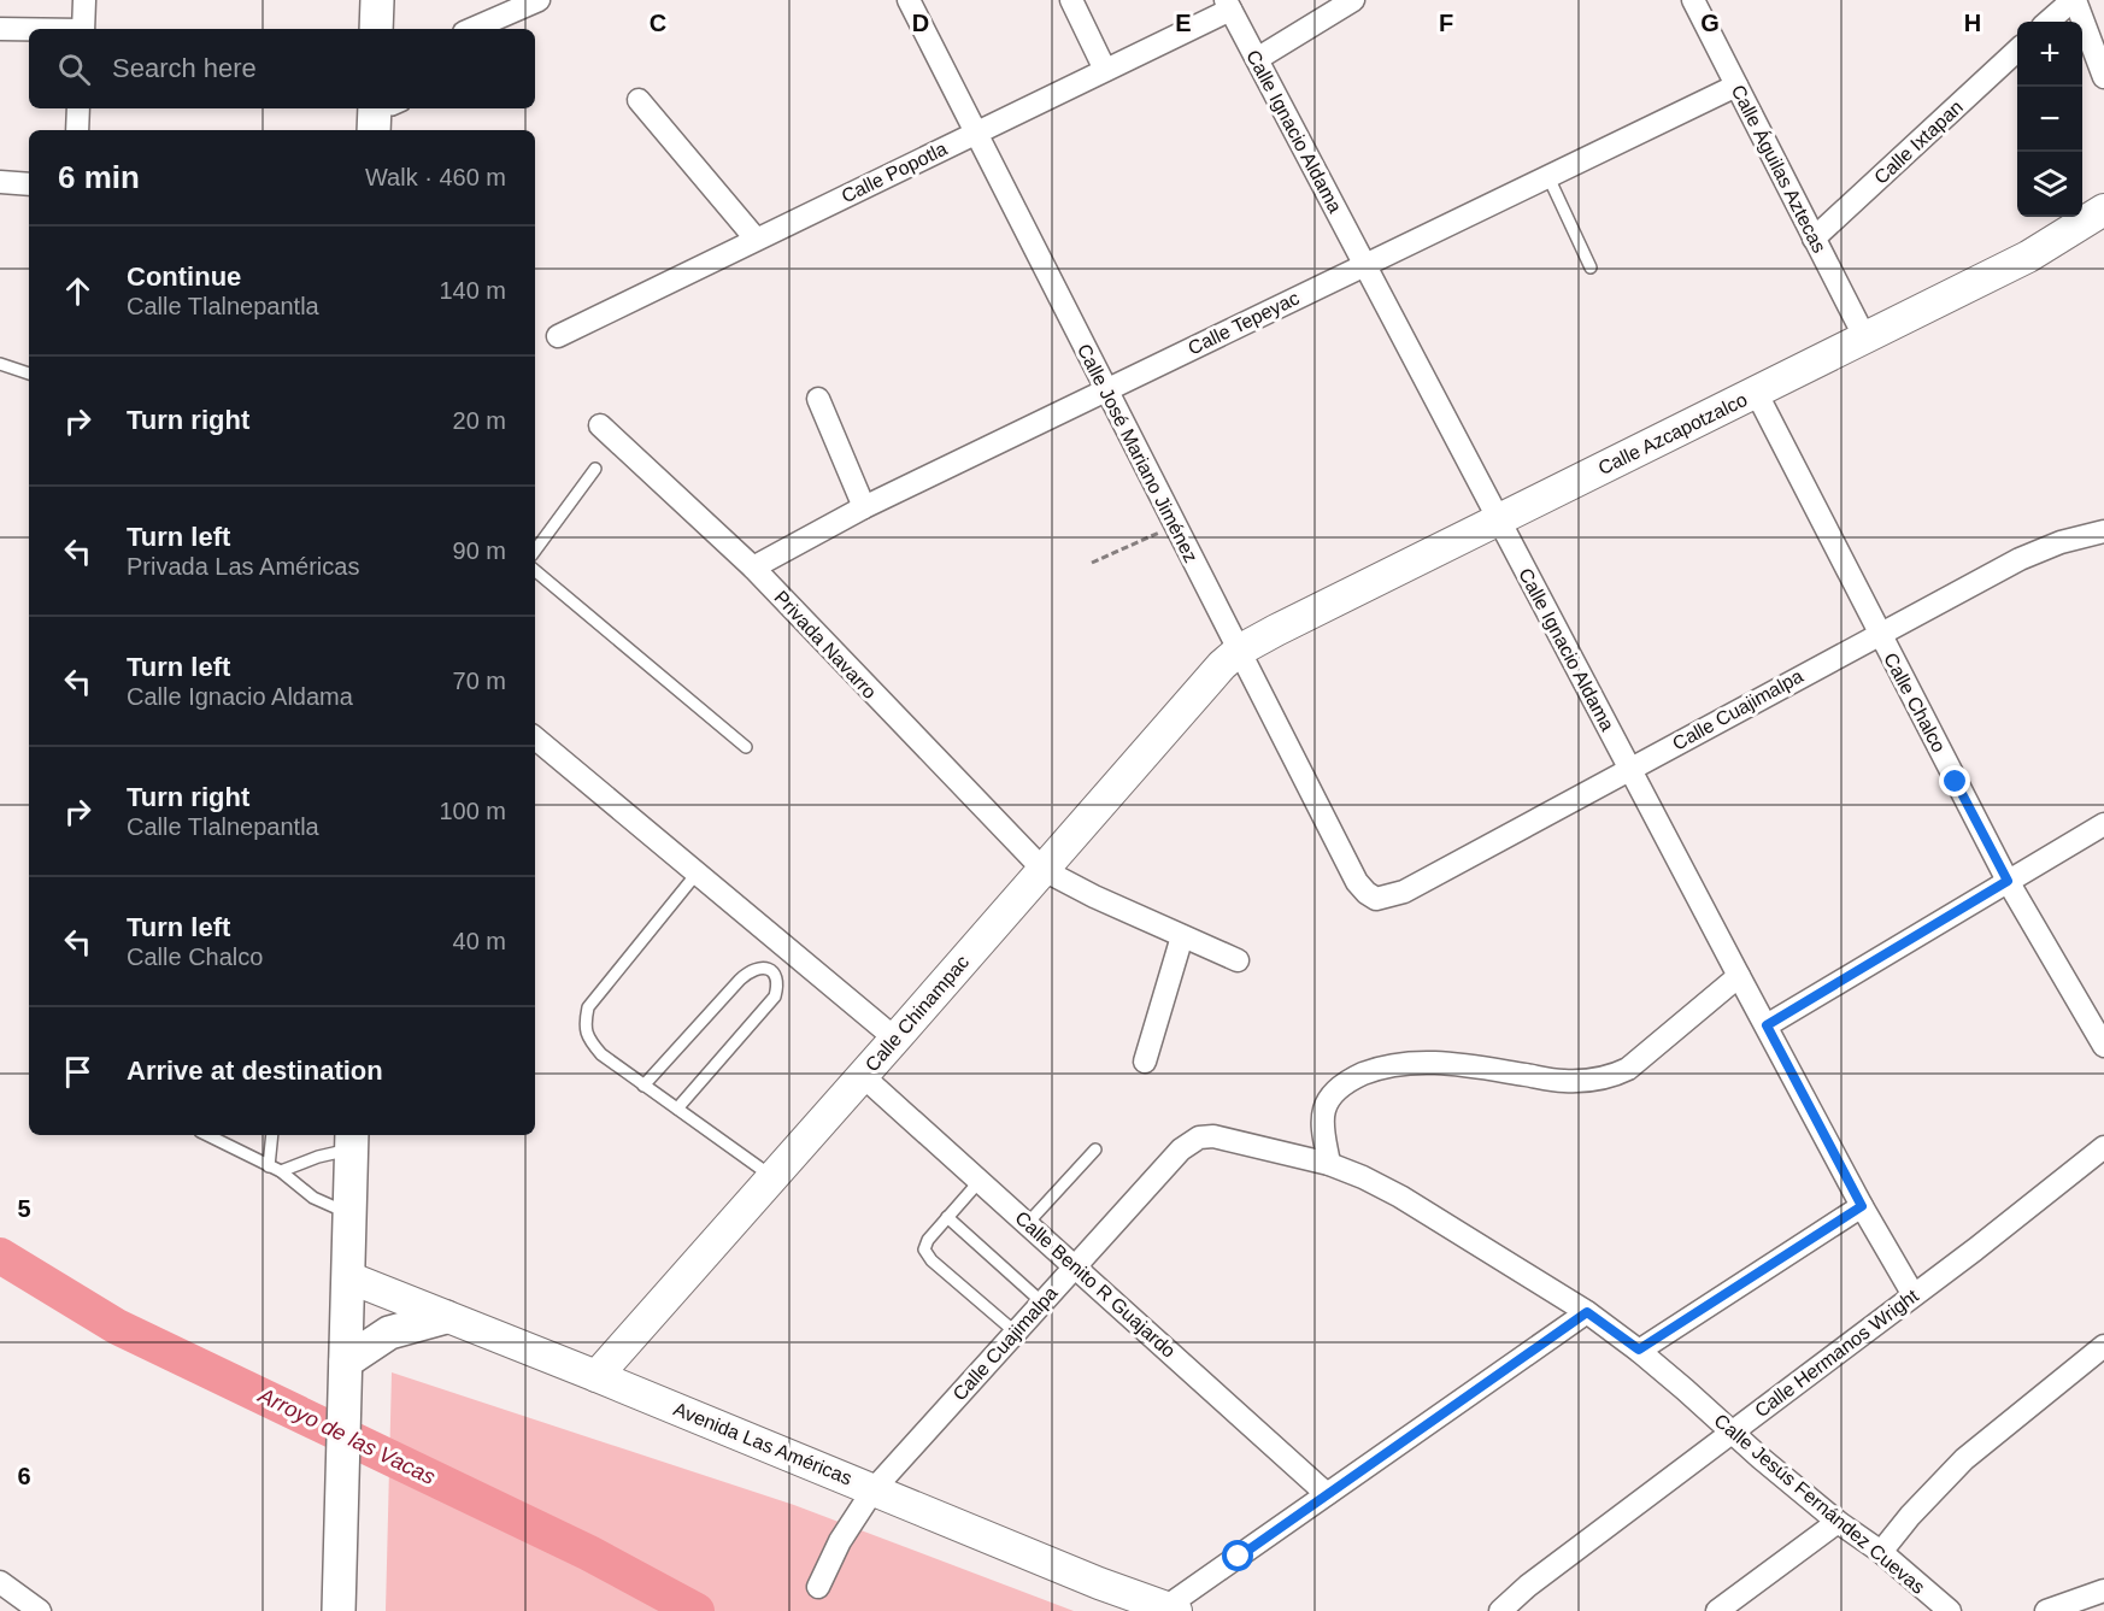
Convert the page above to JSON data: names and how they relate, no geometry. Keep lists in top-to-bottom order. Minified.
{"streets":{"street":["Calle Ignacio Aldama","Calle Ixtapan","Calle Águilas Aztecas","Calle Popotla","Calle Tepeyac","Calle Azcapotzalco","Calle José Mariano Jiménez","Privada Navarro","Calle Chalco","Calle Cuajimalpa","Calle Chinampac","Calle Benito R Guajardo","Calle Hermanos Wright","Avenida Las Américas","Calle Jesús Fernández Cuevas"]},"crossings":[["Calle Ignacio Aldama","Calle Popotla"],["Calle Ignacio Aldama","Calle Tepeyac"],["Calle Ignacio Aldama","Calle Azcapotzalco"],["Calle Ignacio Aldama","Calle Cuajimalpa"],["Calle Ignacio Aldama","Calle Hermanos Wright"],["Calle Ixtapan","Calle Águilas Aztecas"],["Calle Águilas Aztecas","Calle Tepeyac"],["Calle Águilas Aztecas","Calle Azcapotzalco"],["Calle Popotla","Calle José Mariano Jiménez"],["Calle Tepeyac","Calle José Mariano Jiménez"],["Calle Tepeyac","Privada Navarro"],["Calle Azcapotzalco","Calle José Mariano Jiménez"],["Calle Azcapotzalco","Calle Chalco"],["Calle Azcapotzalco","Calle Chinampac"],["Calle José Mariano Jiménez","Calle Cuajimalpa"],["Calle José Mariano Jiménez","Calle Chinampac"],["Privada Navarro","Calle Chinampac"],["Calle Chalco","Calle Cuajimalpa"],["Calle Cuajimalpa","Calle Benito R Guajardo"],["Calle Cuajimalpa","Avenida Las Américas"],["Calle Cuajimalpa","Calle Jesús Fernández Cuevas"],["Calle Chinampac","Calle Benito R Guajardo"],["Calle Chinampac","Avenida Las Américas"],["Calle Hermanos Wright","Calle Jesús Fernández Cuevas"]],"water":["Arroyo de las Vacas"],"page":{"map_buttons":["+","−"],"search":"Search here","heading":["6 min","Walk · 460 m"],"list":[["Continue","Calle Tlalnepantla","140 m"],["Turn right","20 m"],["Turn left","Privada Las Américas","90 m"],["Turn left","Calle Ignacio Aldama","70 m"],["Turn right","Calle Tlalnepantla","100 m"],["Turn left","Calle Chalco","40 m"],"Arrive at destination"]},"grid":{"columns":["C","D","E","F","G","H"],"rows":["5","6"]}}
